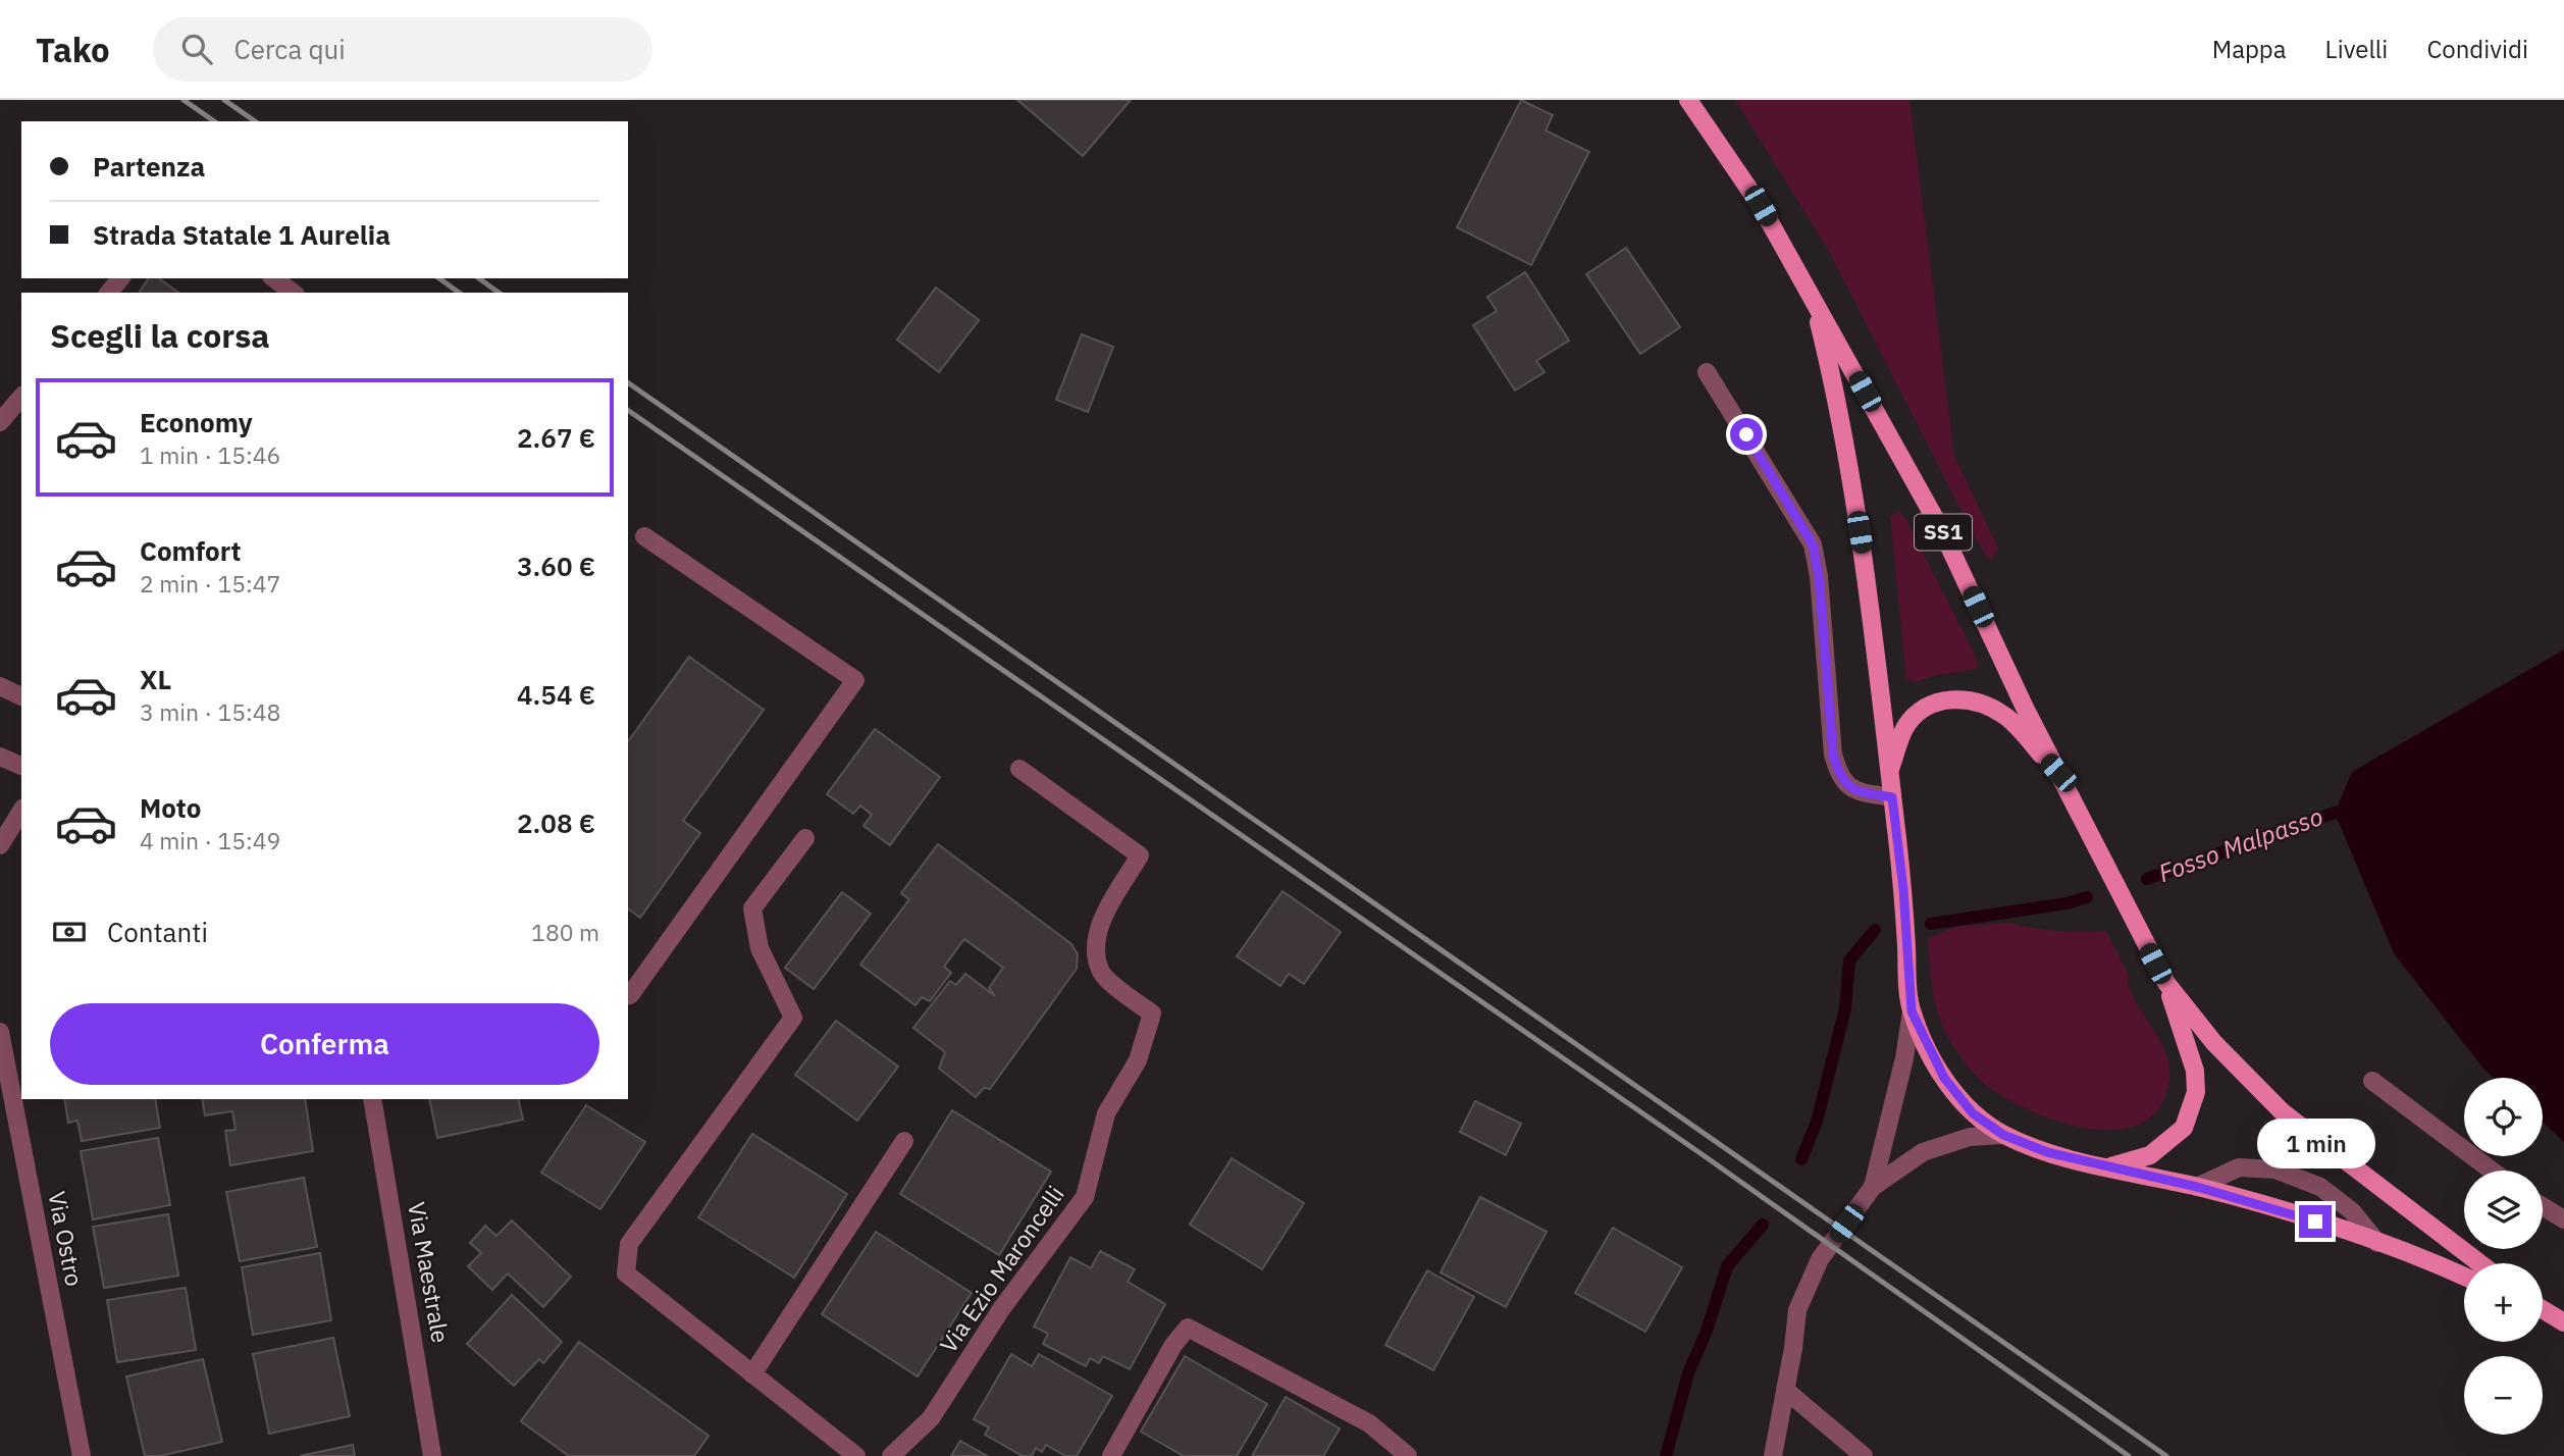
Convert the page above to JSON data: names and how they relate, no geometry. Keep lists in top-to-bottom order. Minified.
{"streets":{"main road":["SS1"],"street":["Via Ostro","Via Ezio Maroncelli","Via Maestrale"]},"water":["Fosso Malpasso"],"page":{"header":"Tako","search":"Cerca qui","nav":["Mappa","Livelli","Condividi"],"banner":["Partenza","Strada Statale 1 Aurelia"],"heading":"Scegli la corsa","list":[{"name":"Economy","note":"1 min · 15:46","value":"2.67 €"},{"name":"Comfort","note":"2 min · 15:47","value":"3.60 €"},{"name":"XL","note":"3 min · 15:48","value":"4.54 €"},{"name":"Moto","note":"4 min · 15:49","value":"2.08 €"}],"pay":["Contanti","180 m"],"buttons":"Conferma","map_buttons":["+","−"],"bubble":"1 min"}}
